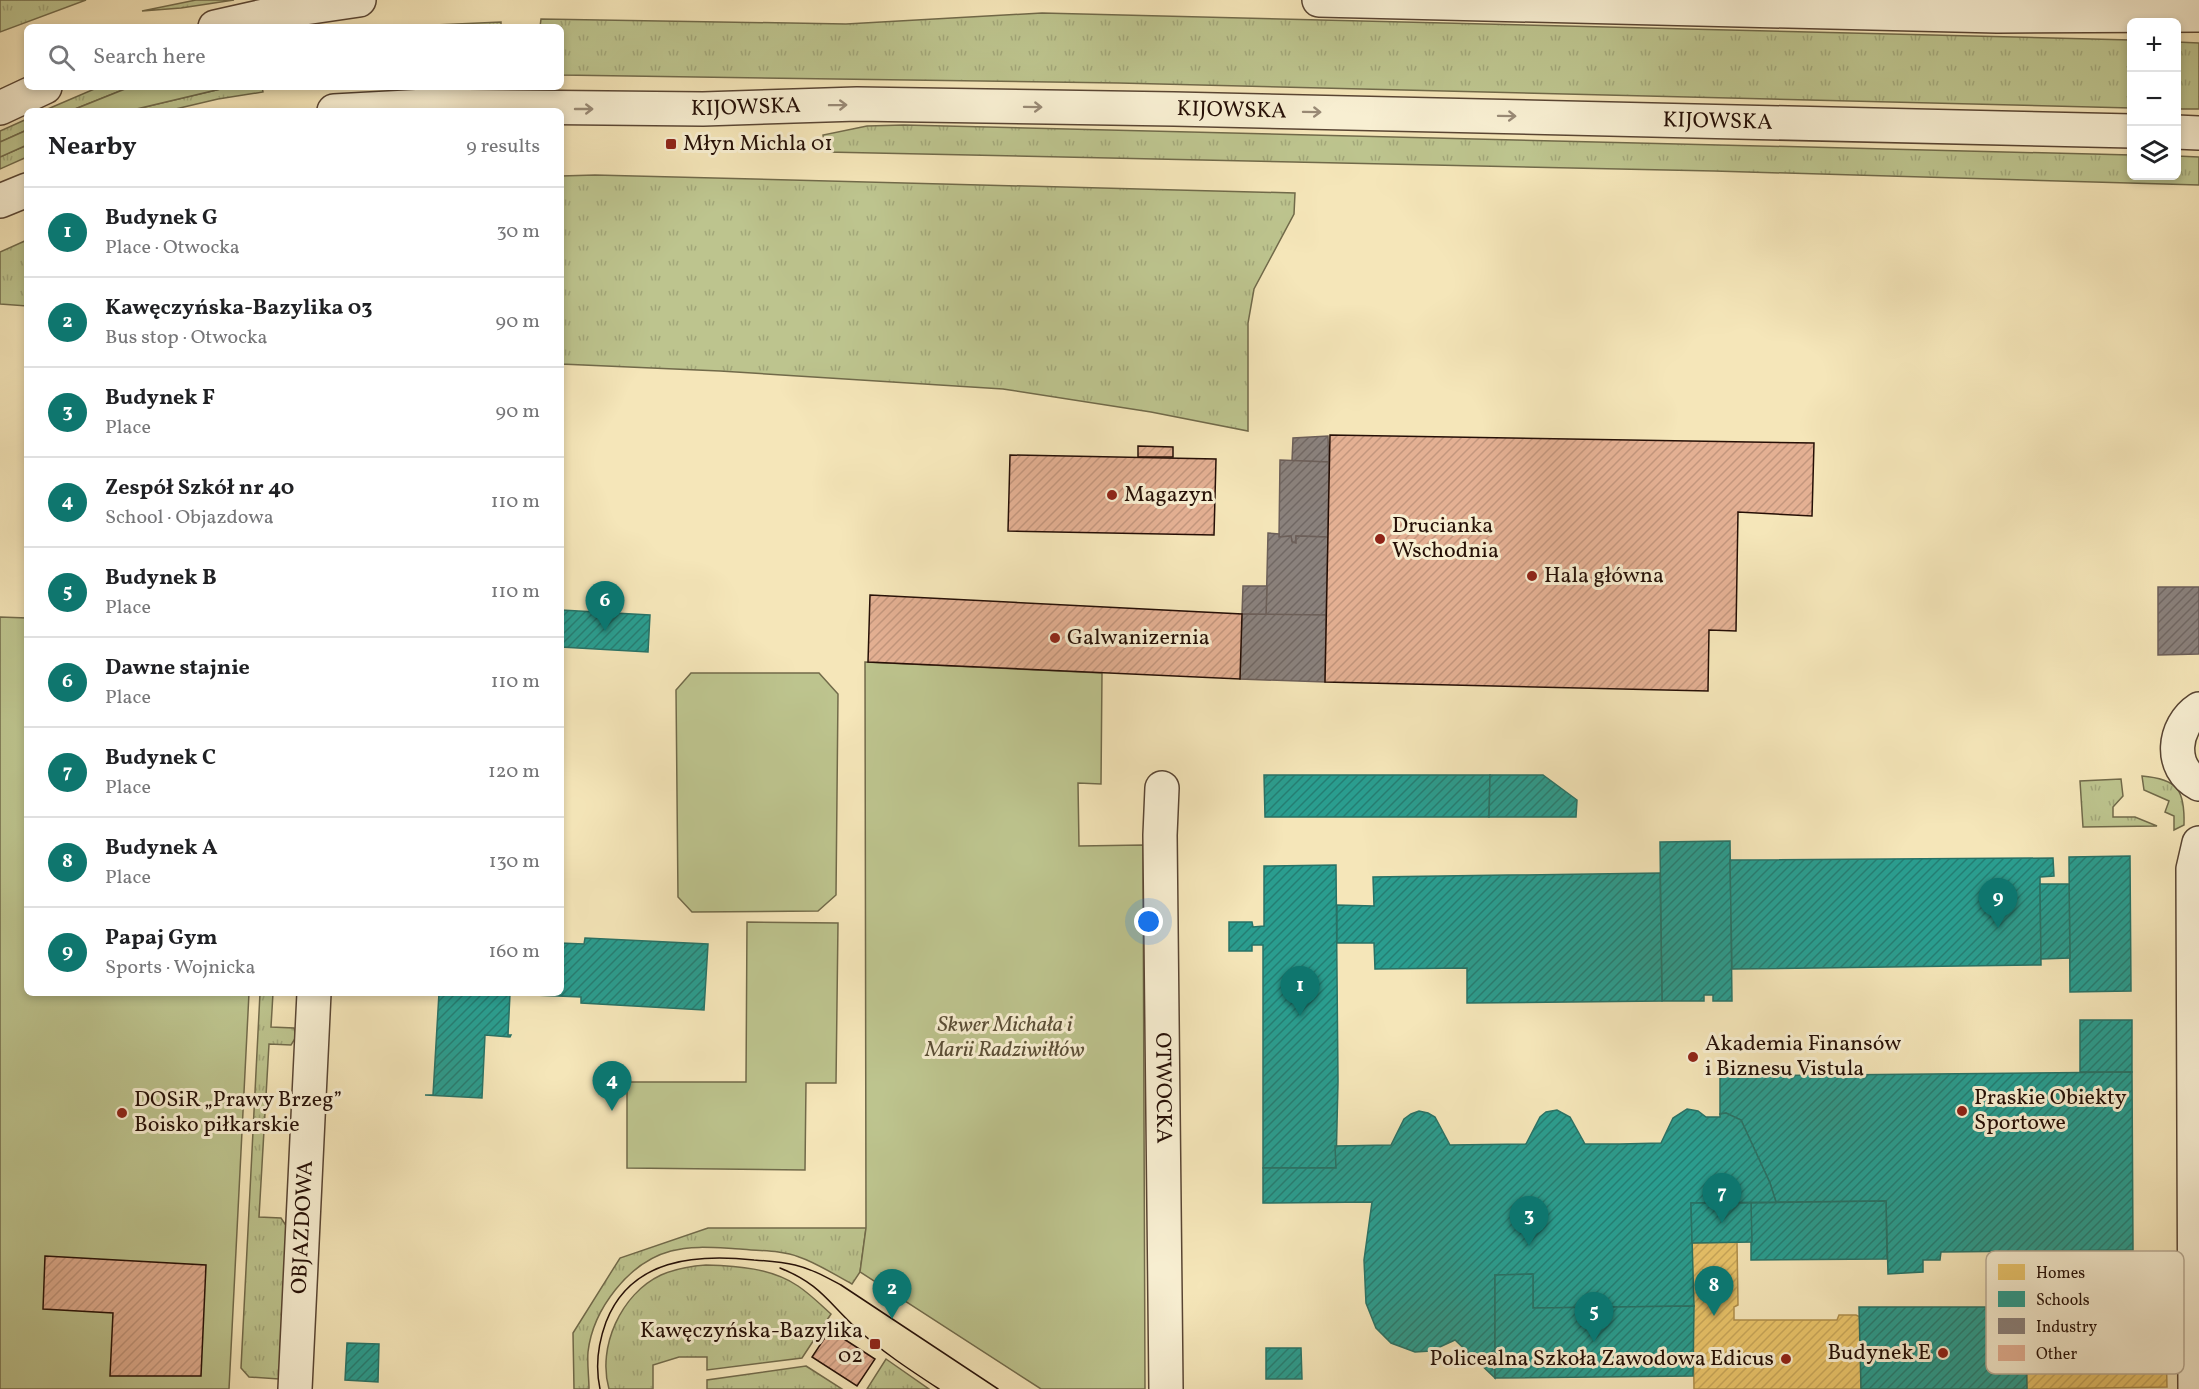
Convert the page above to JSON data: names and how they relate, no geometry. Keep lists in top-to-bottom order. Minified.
{"streets":{"street":["KIJOWSKA","OTWOCKA","OBJAZDOWA"]},"parks":["Skwer Michała i Marii Radziwiłłów"],"places":{"transit":["Młyn Michla 01","Kawęczyńska-Bazylika 02"],"other":["Magazyn","Drucianka Wschodnia","Hala główna","Galwanizernia","Akademia Finansów i Biznesu Vistula","Praskie Obiekty Sportowe","DOSiR „Prawy Brzeg” Boisko piłkarskie","Budynek E","Policealna Szkoła Zawodowa Edicus"]},"legend":["Homes","Schools","Industry","Other"],"page":{"map_buttons":["+","−"],"search":"Search here","heading":["Nearby","9 results"],"list":[{"mark":"1","name":"Budynek G","note":"Place · Otwocka","value":"30 m"},{"mark":"2","name":"Kawęczyńska-Bazylika 03","note":"Bus stop · Otwocka","value":"90 m"},{"mark":"3","name":"Budynek F","note":"Place","value":"90 m"},{"mark":"4","name":"Zespół Szkół nr 40","note":"School · Objazdowa","value":"110 m"},{"mark":"5","name":"Budynek B","note":"Place","value":"110 m"},{"mark":"6","name":"Dawne stajnie","note":"Place","value":"110 m"},{"mark":"7","name":"Budynek C","note":"Place","value":"120 m"},{"mark":"8","name":"Budynek A","note":"Place","value":"130 m"},{"mark":"9","name":"Papaj Gym","note":"Sports · Wojnicka","value":"160 m"}],"pins":["6","9","1","4","7","3","8","2","5"]}}
